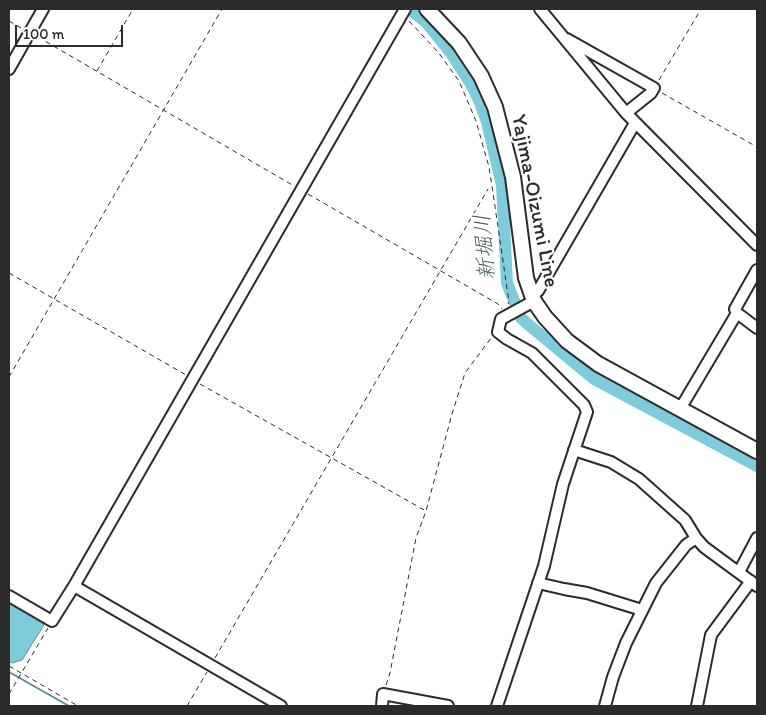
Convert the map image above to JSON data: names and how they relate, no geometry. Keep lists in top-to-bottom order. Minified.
{"streets":{"main road":["Yajima-Oizumi Line"]},"water":["新堀川"],"scale_bar":"100 m"}
